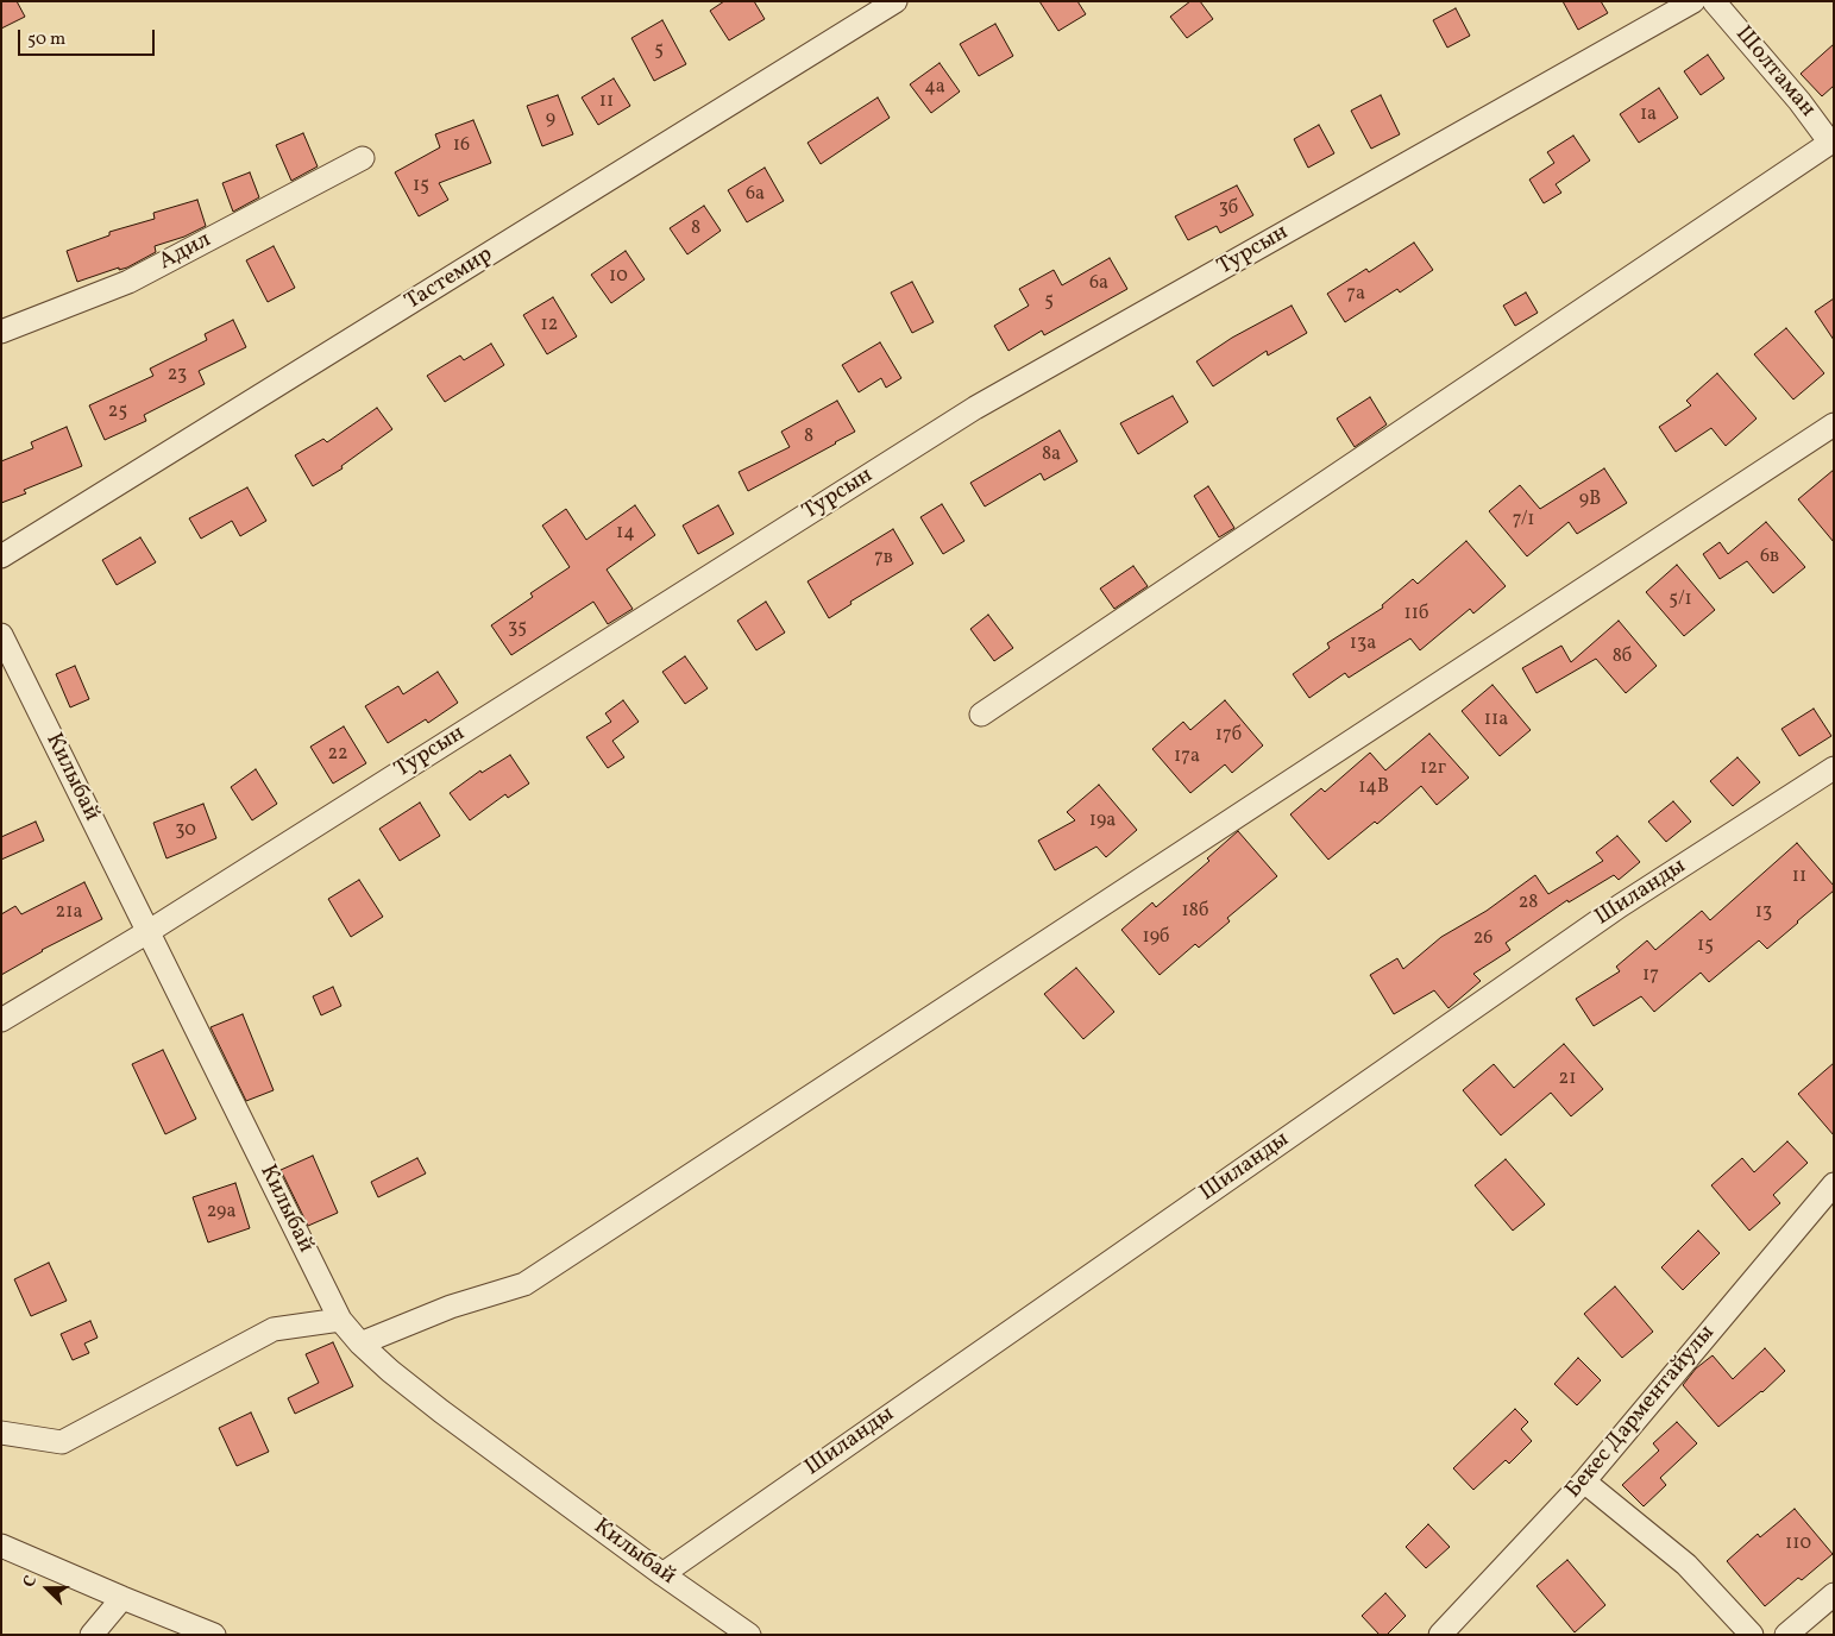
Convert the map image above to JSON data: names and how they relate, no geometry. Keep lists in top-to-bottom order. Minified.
{"streets":{"street":["Шолтаман","Турсын","Адил","Тастемир","Килыбай","Шиланды","Бекес Дарментайулы"]},"crossings":[["Турсын","Килыбай"],["Килыбай","Шиланды"]],"house_numbers":["5","4а","11","1а","9","16","15","6а","3б","8","10","6а","7а","5","12","23","25","8","8а","9В","7/1","14","6в","7в","5/1","11б","35","13а","8б","11а","17б","22","17а","12г","14В","19а","30","11","28","18б","21а","13","19б","26","15","17","21","29а","110"],"scale_bar":"50 m","north":"left"}
